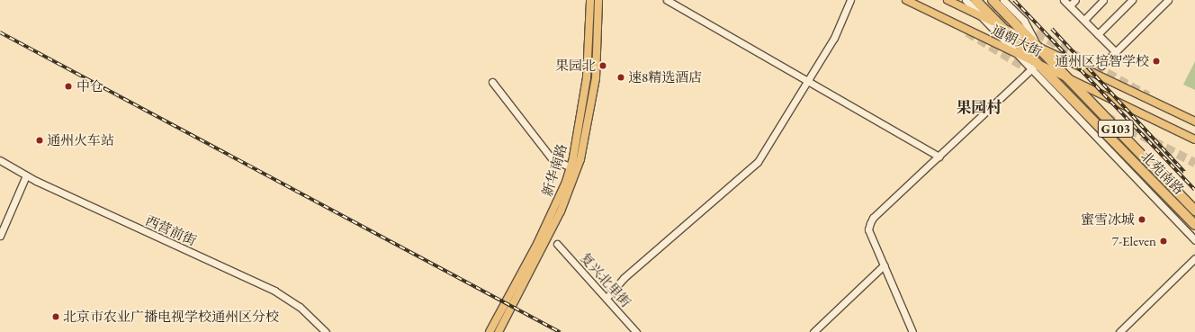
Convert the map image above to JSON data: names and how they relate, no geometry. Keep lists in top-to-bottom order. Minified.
{"streets":{"highway":["G103","北苑南路"],"main road":["通朝大街","新华南路"],"street":["西营前街","复兴北里街"]},"crossings":[["通朝大街","北苑南路"]],"districts":["果园村"],"places":["通州区培智学校","果园北","速8精选酒店","中仓","通州火车站","蜜雪冰城","7-Eleven","北京市农业广播电视学校通州区分校"]}
